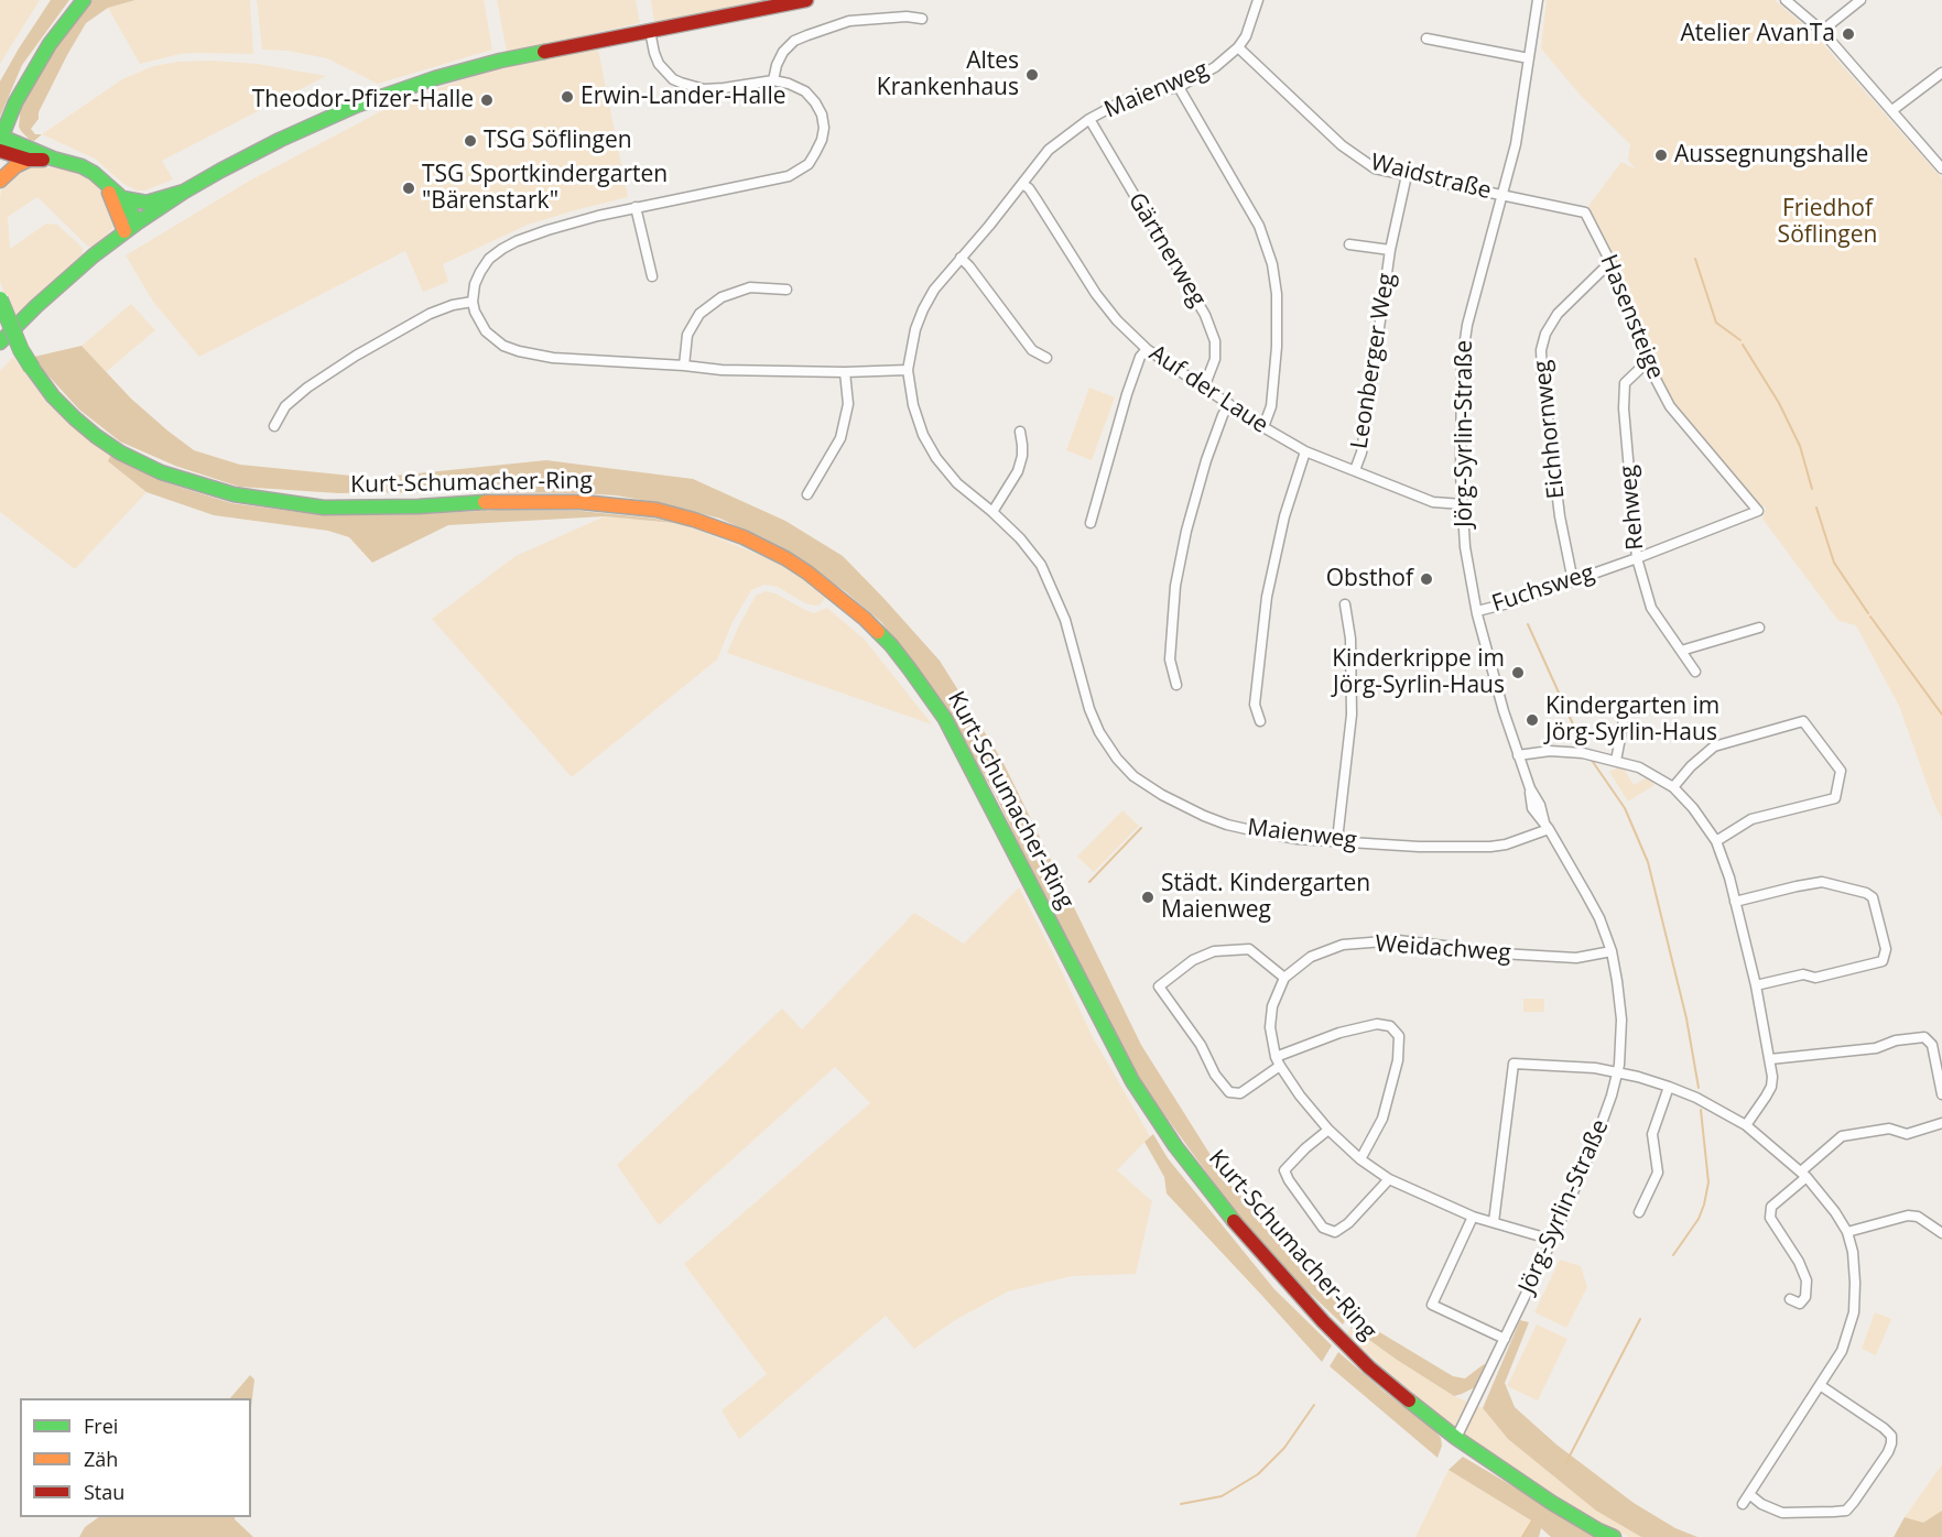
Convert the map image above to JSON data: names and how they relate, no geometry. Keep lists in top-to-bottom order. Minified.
{"streets":{"main road":["Kurt-Schumacher-Ring"],"street":["Maienweg","Waidstraße","Gärtnerweg","Hasensteige","Leonberger Weg","Auf der Laue","Eichhornweg","Jörg-Syrlin-Straße","Rehweg","Fuchsweg","Weidachweg"]},"crossings":[["Maienweg","Waidstraße"],["Maienweg","Gärtnerweg"],["Maienweg","Auf der Laue"],["Maienweg","Jörg-Syrlin-Straße"],["Waidstraße","Hasensteige"],["Waidstraße","Leonberger Weg"],["Waidstraße","Jörg-Syrlin-Straße"],["Gärtnerweg","Auf der Laue"],["Hasensteige","Eichhornweg"],["Hasensteige","Rehweg"],["Hasensteige","Fuchsweg"],["Leonberger Weg","Auf der Laue"],["Auf der Laue","Jörg-Syrlin-Straße"],["Eichhornweg","Fuchsweg"],["Jörg-Syrlin-Straße","Kurt-Schumacher-Ring"],["Jörg-Syrlin-Straße","Fuchsweg"],["Jörg-Syrlin-Straße","Weidachweg"],["Rehweg","Fuchsweg"]],"parks":["Friedhof Söflingen"],"places":["Atelier AvanTa","Altes Krankenhaus","Erwin-Lander-Halle","Theodor-Pfizer-Halle","TSG Söflingen","Aussegnungshalle","TSG Sportkindergarten \"Bärenstark\"","Obsthof","Kinderkrippe im Jörg-Syrlin-Haus","Kindergarten im Jörg-Syrlin-Haus","Städt. Kindergarten Maienweg"],"legend":["Frei","Zäh","Stau"]}
